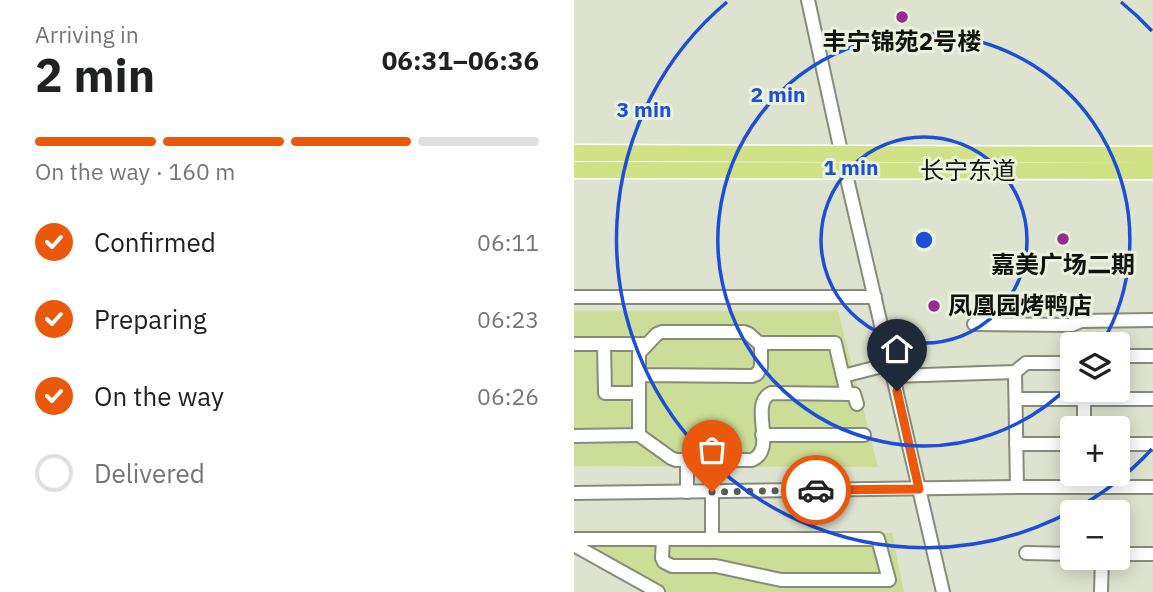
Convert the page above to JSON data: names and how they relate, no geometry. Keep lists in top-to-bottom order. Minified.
{"streets":{"main road":["长宁东道"]},"places":["丰宁锦苑2号楼","嘉美广场二期","凤凰园烤鸭店"],"page":{"heading":["2 min","Arriving in","06:31–06:36"],"bar":"On the way · 160 m","list":[["Confirmed","06:11"],["Preparing","06:23"],["On the way","06:26"],"Delivered"],"map_buttons":["+","−"]},"rings":["2 min","3 min","1 min"]}
